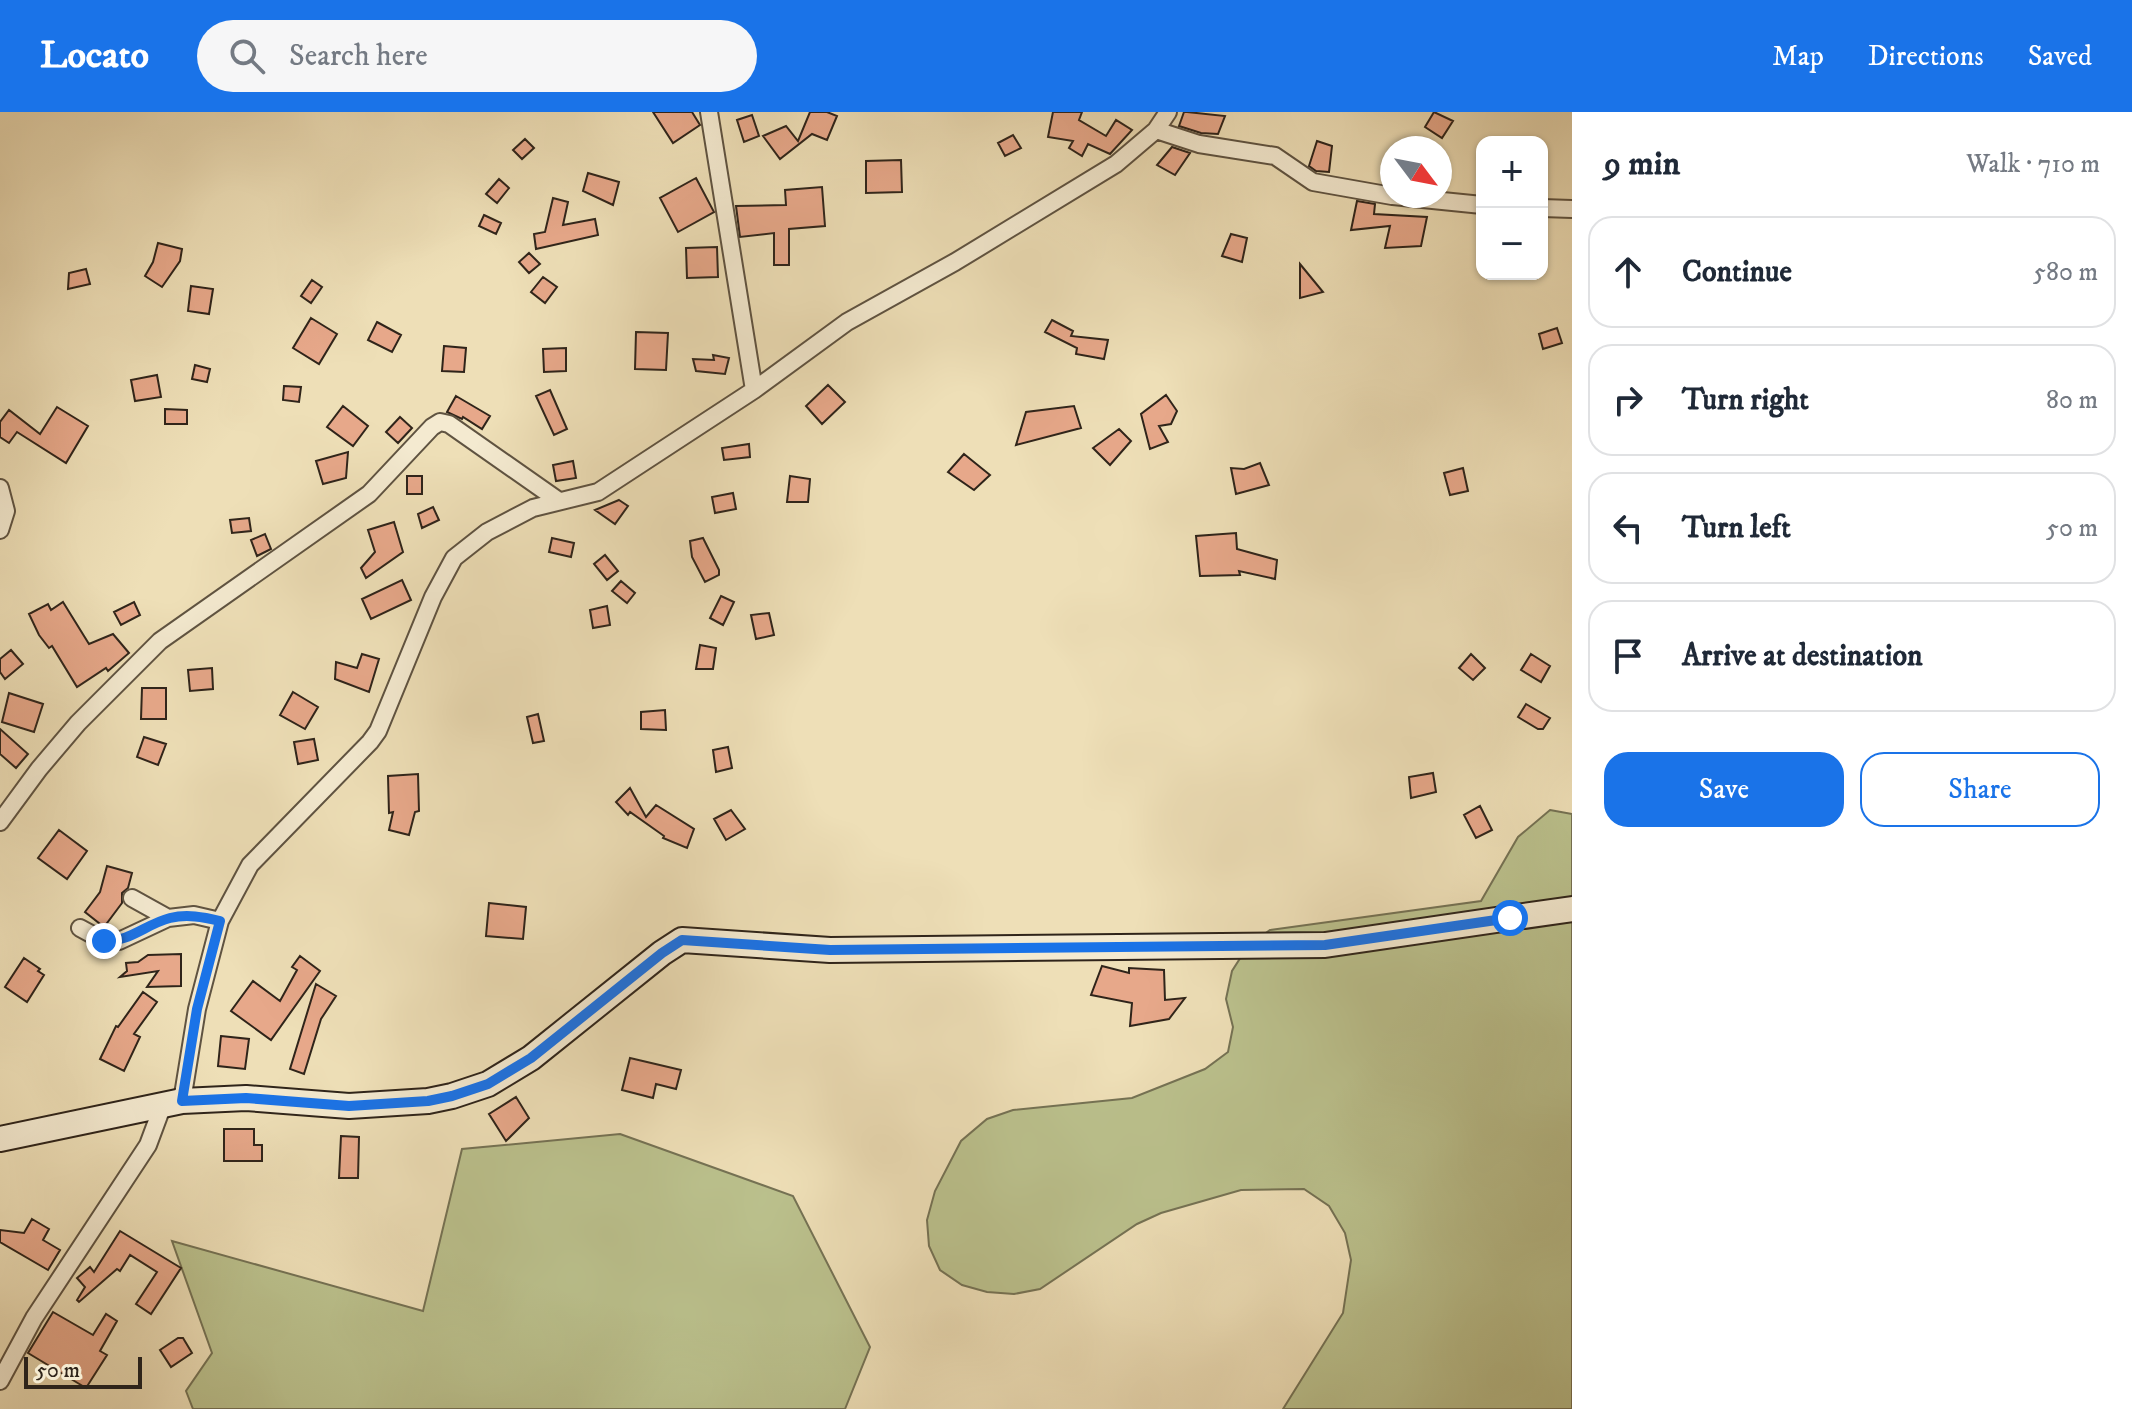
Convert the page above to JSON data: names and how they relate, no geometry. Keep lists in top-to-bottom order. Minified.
{"scale_bar":"50 m","north":"bottom right","page":{"header":"Locato","search":"Search here","nav":["Map","Directions","Saved"],"heading":["9 min","Walk · 710 m"],"map_buttons":["+","−"],"list":[["Continue","580 m"],["Turn right","80 m"],["Turn left","50 m"],"Arrive at destination"],"buttons":["Save","Share"],"scale":"50 m"}}
